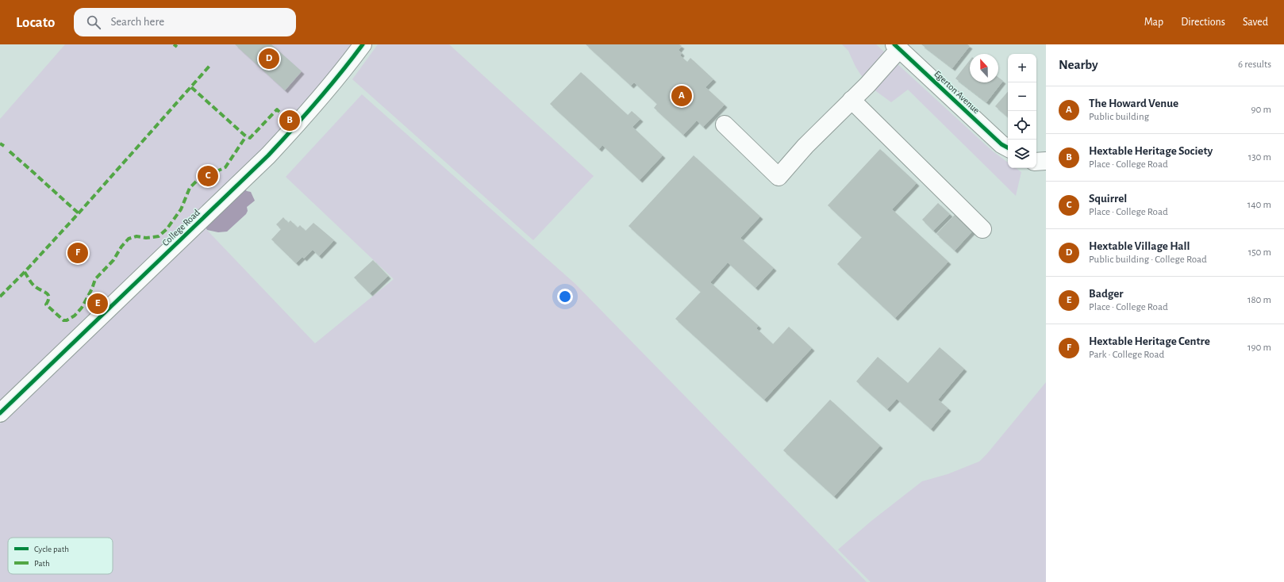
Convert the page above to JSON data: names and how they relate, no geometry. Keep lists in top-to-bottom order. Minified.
{"streets":{"street":["Egerton Avenue","College Road"]},"legend":["Cycle path","Path"],"north":"top","page":{"header":"Locato","search":"Search here","nav":["Map","Directions","Saved"],"heading":["Nearby","6 results"],"pins":["D","A","B","C","F","E"],"map_buttons":["+","−"],"list":[{"mark":"A","name":"The Howard Venue","note":"Public building","value":"90 m"},{"mark":"B","name":"Hextable Heritage Society","note":"Place · College Road","value":"130 m"},{"mark":"C","name":"Squirrel","note":"Place · College Road","value":"140 m"},{"mark":"D","name":"Hextable Village Hall","note":"Public building · College Road","value":"150 m"},{"mark":"E","name":"Badger","note":"Place · College Road","value":"180 m"},{"mark":"F","name":"Hextable Heritage Centre","note":"Park · College Road","value":"190 m"}]}}
